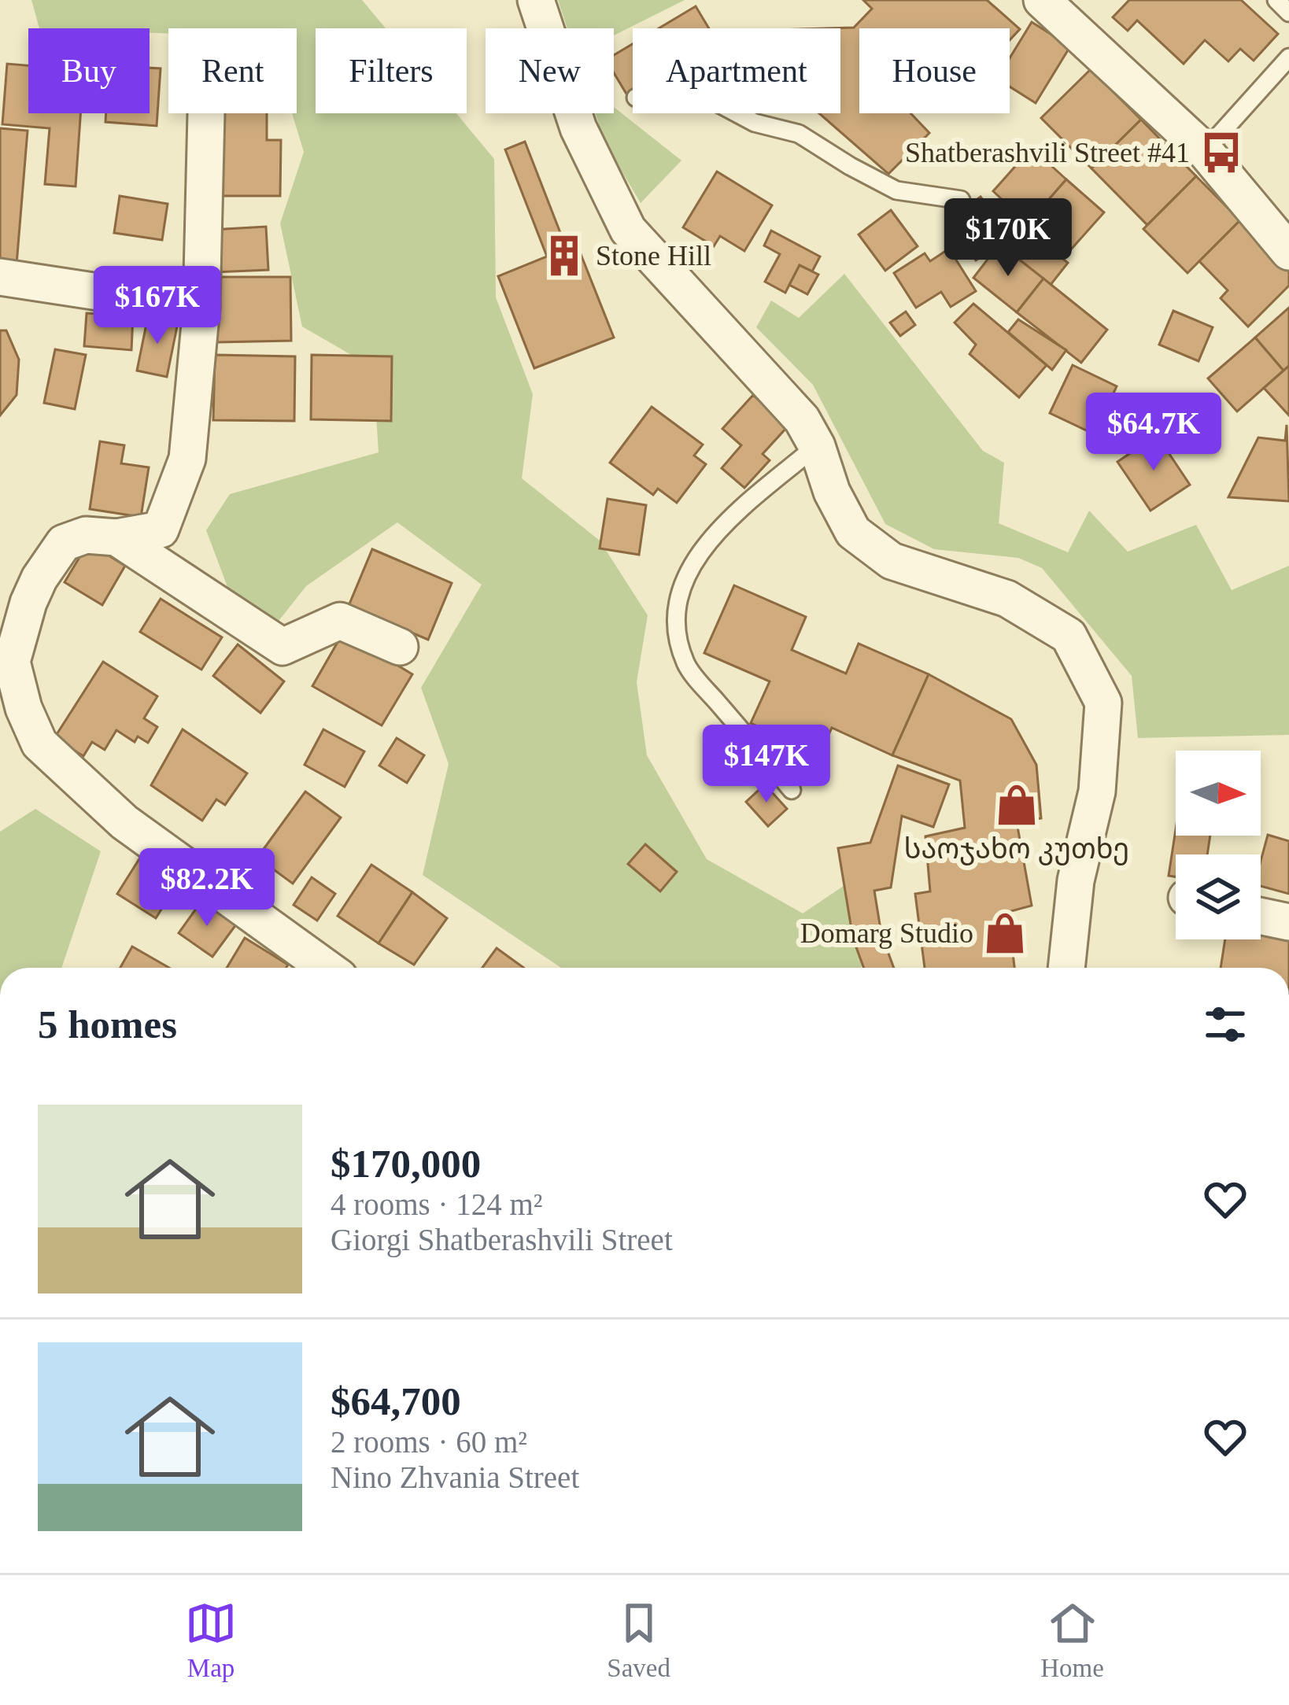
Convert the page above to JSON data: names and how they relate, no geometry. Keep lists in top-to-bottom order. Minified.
{"places":{"bus stop":["Shatberashvili Street #41"],"building":["Stone Hill"],"shop":["საოჯახო კუთხე","Domarg Studio"]},"north":"right","page":{"chip":["Buy","Rent","Filters","New","Apartment","House"],"price":["$170K","$167K","$64.7K","$147K","$82.2K"],"heading":"5 homes","list":[{"name":"$170,000","note":"4 rooms · 124 m² · Giorgi Shatberashvili Street"},{"name":"$64,700","note":"2 rooms · 60 m² · Nino Zhvania Street"}],"tabs":["Map","Saved","Home"]}}
